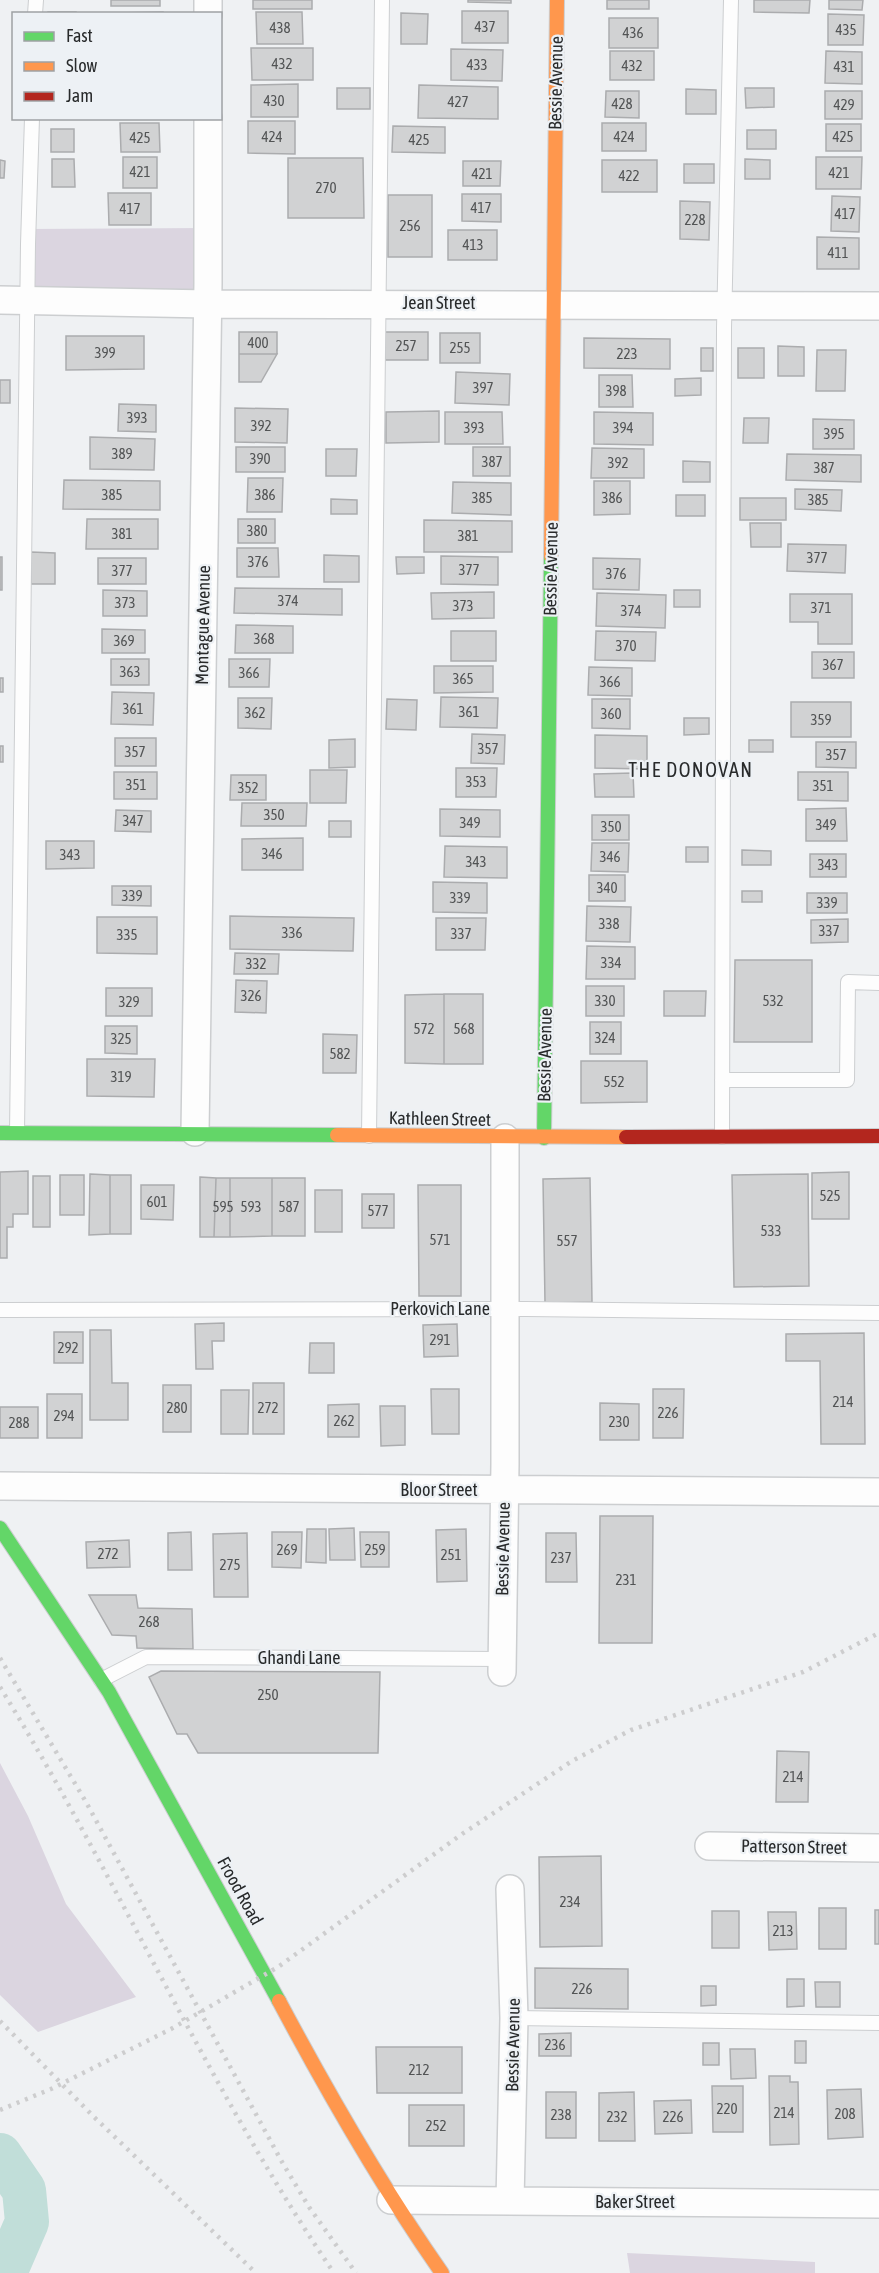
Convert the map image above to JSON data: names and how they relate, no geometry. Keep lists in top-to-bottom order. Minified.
{"streets":{"street":["Bessie Avenue","Jean Street","Montague Avenue","Kathleen Street","Bloor Street","Patterson Street","Frood Road","Baker Street"],"lane":["Perkovich Lane","Ghandi Lane"]},"crossings":[["Bessie Avenue","Jean Street"],["Bessie Avenue","Kathleen Street"],["Bessie Avenue","Perkovich Lane"],["Bessie Avenue","Bloor Street"],["Bessie Avenue","Ghandi Lane"],["Bessie Avenue","Baker Street"],["Jean Street","Montague Avenue"],["Montague Avenue","Kathleen Street"],["Ghandi Lane","Frood Road"],["Frood Road","Baker Street"]],"districts":["THE DONOVAN"],"house_numbers":["437","438","435","436","432","433","432","431","430","427","428","429","424","424","425","425","425","421","421","421","422","270","417","417","417","228","256","413","411","400","257","255","399","223","397","398","393","392","393","394","395","389","390","387","392","387","385","386","385","386","385","380","381","381","377","376","377","377","376","374","373","373","371","374","368","369","370","367","363","366","365","366","361","361","362","360","359","357","357","357","353","351","351","352","350","347","349","349","350","346","343","346","343","343","340","339","339","339","338","337","336","337","335","334","332","326","330","532","329","572","568","324","325","582","319","552","525","601","595","593","587","577","533","571","557","291","292","214","280","272","226","294","262","230","288","269","259","272","251","237","275","231","268","250","214","234","213","226","236","212","220","214","208","238","232","226","252"],"legend":["Fast","Slow","Jam"]}
